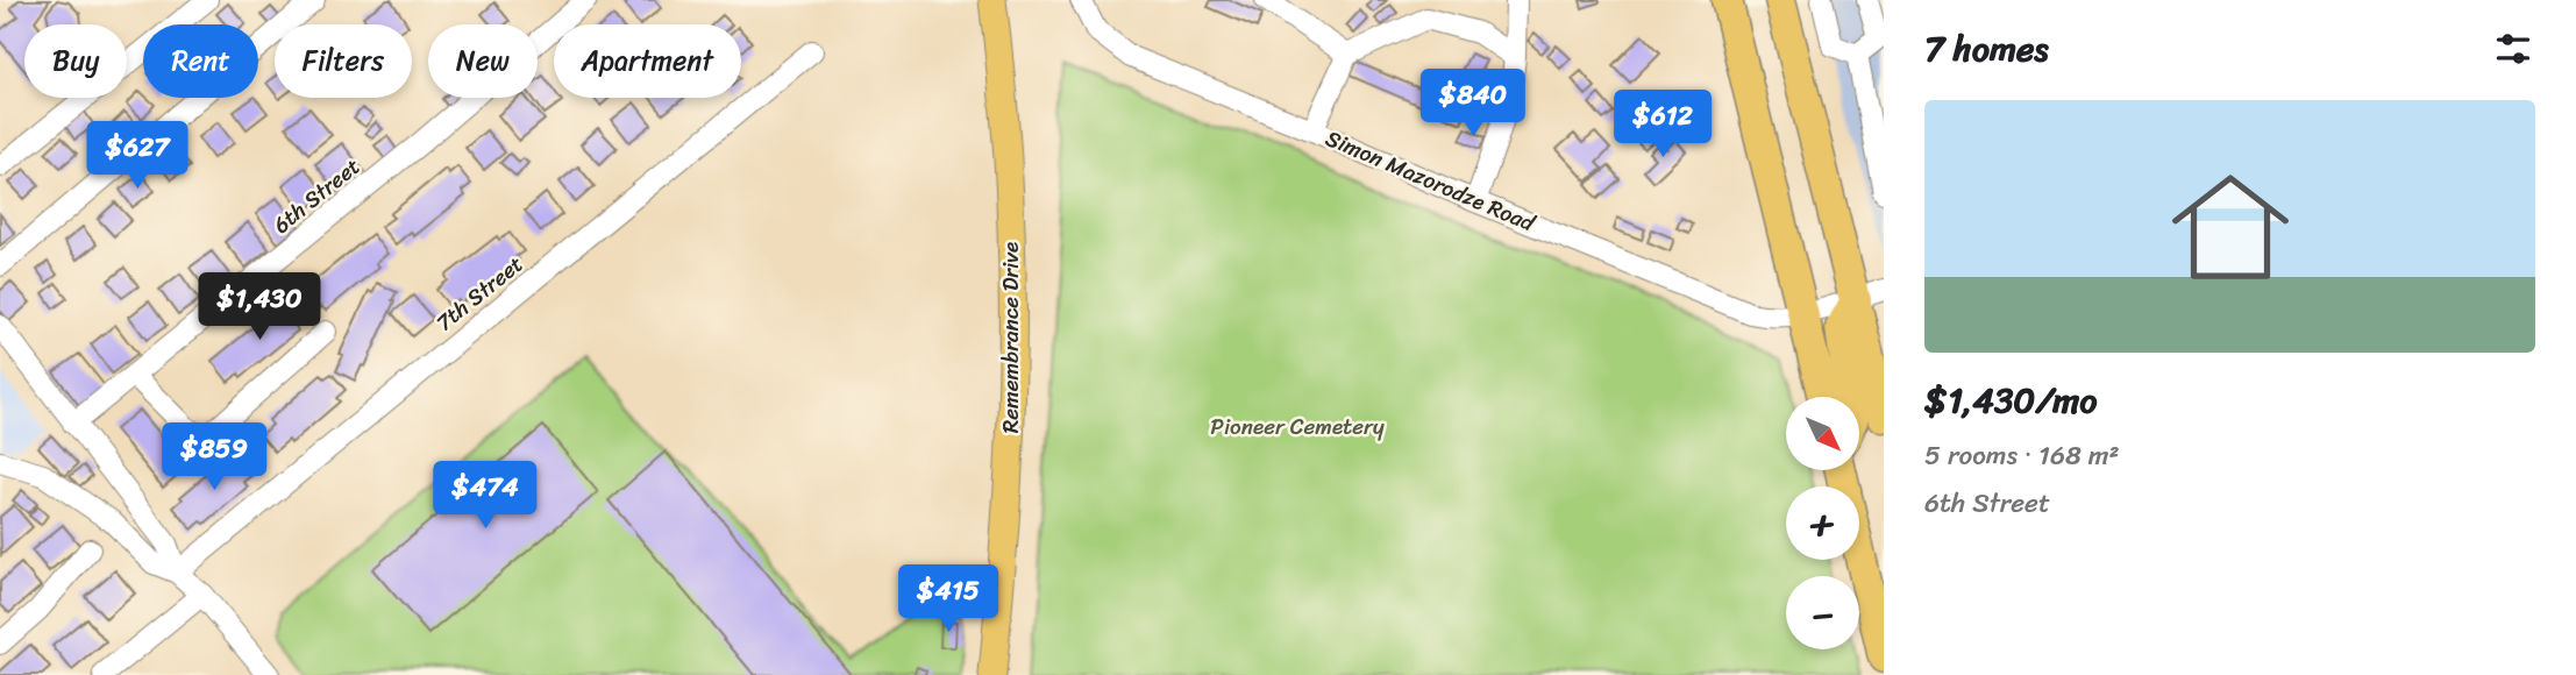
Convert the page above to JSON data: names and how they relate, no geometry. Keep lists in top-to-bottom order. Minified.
{"streets":{"main road":["Remembrance Drive"],"street":["Simon Mazorodze Road","6th Street","7th Street"]},"parks":["Pioneer Cemetery"],"north":"bottom right","page":{"heading":"7 homes","chip":["Buy","Rent","Filters","New","Apartment"],"price":["$840","$612","$627","$1,430","$859","$474","$415"],"list":[{"name":"$1,430/mo","note":"5 rooms · 168 m² · 6th Street"}],"map_buttons":["+","−"]}}
